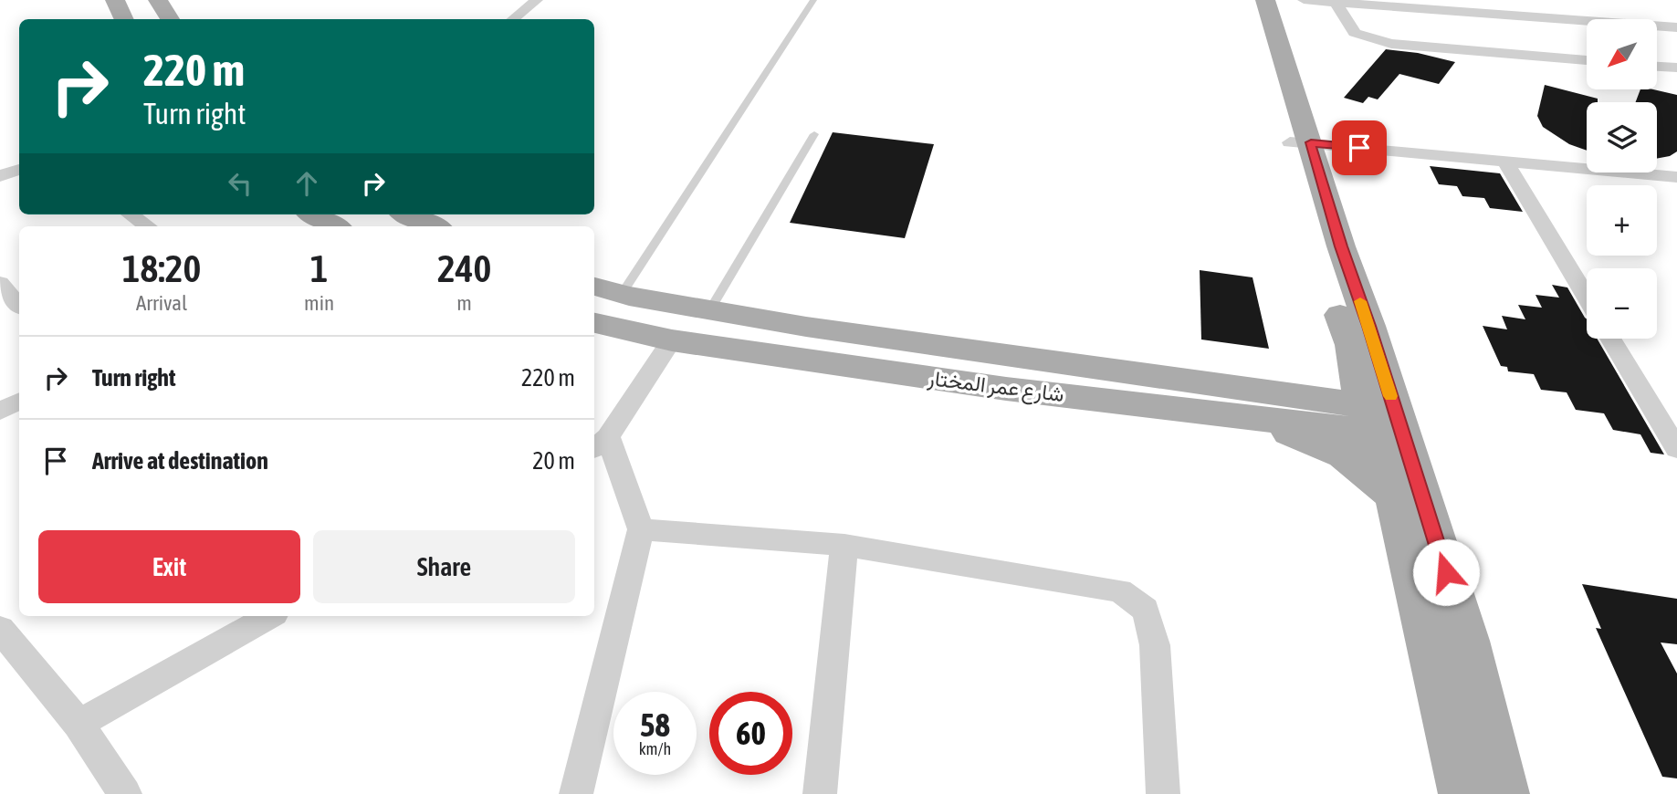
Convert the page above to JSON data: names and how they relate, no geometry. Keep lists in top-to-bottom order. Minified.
{"streets":{"main road":["شارع عمر المختار"]},"north":"bottom left","page":{"map_buttons":["+","−"],"turn":["220 m","Turn right"],"eta":["18:20","Arrival","1","min","240","m"],"list":[{"name":"Turn right","value":"220 m"},{"name":"Arrive at destination","value":"20 m"}],"buttons":["Exit","Share"],"speed":"58 km/h","limit":"60"}}
